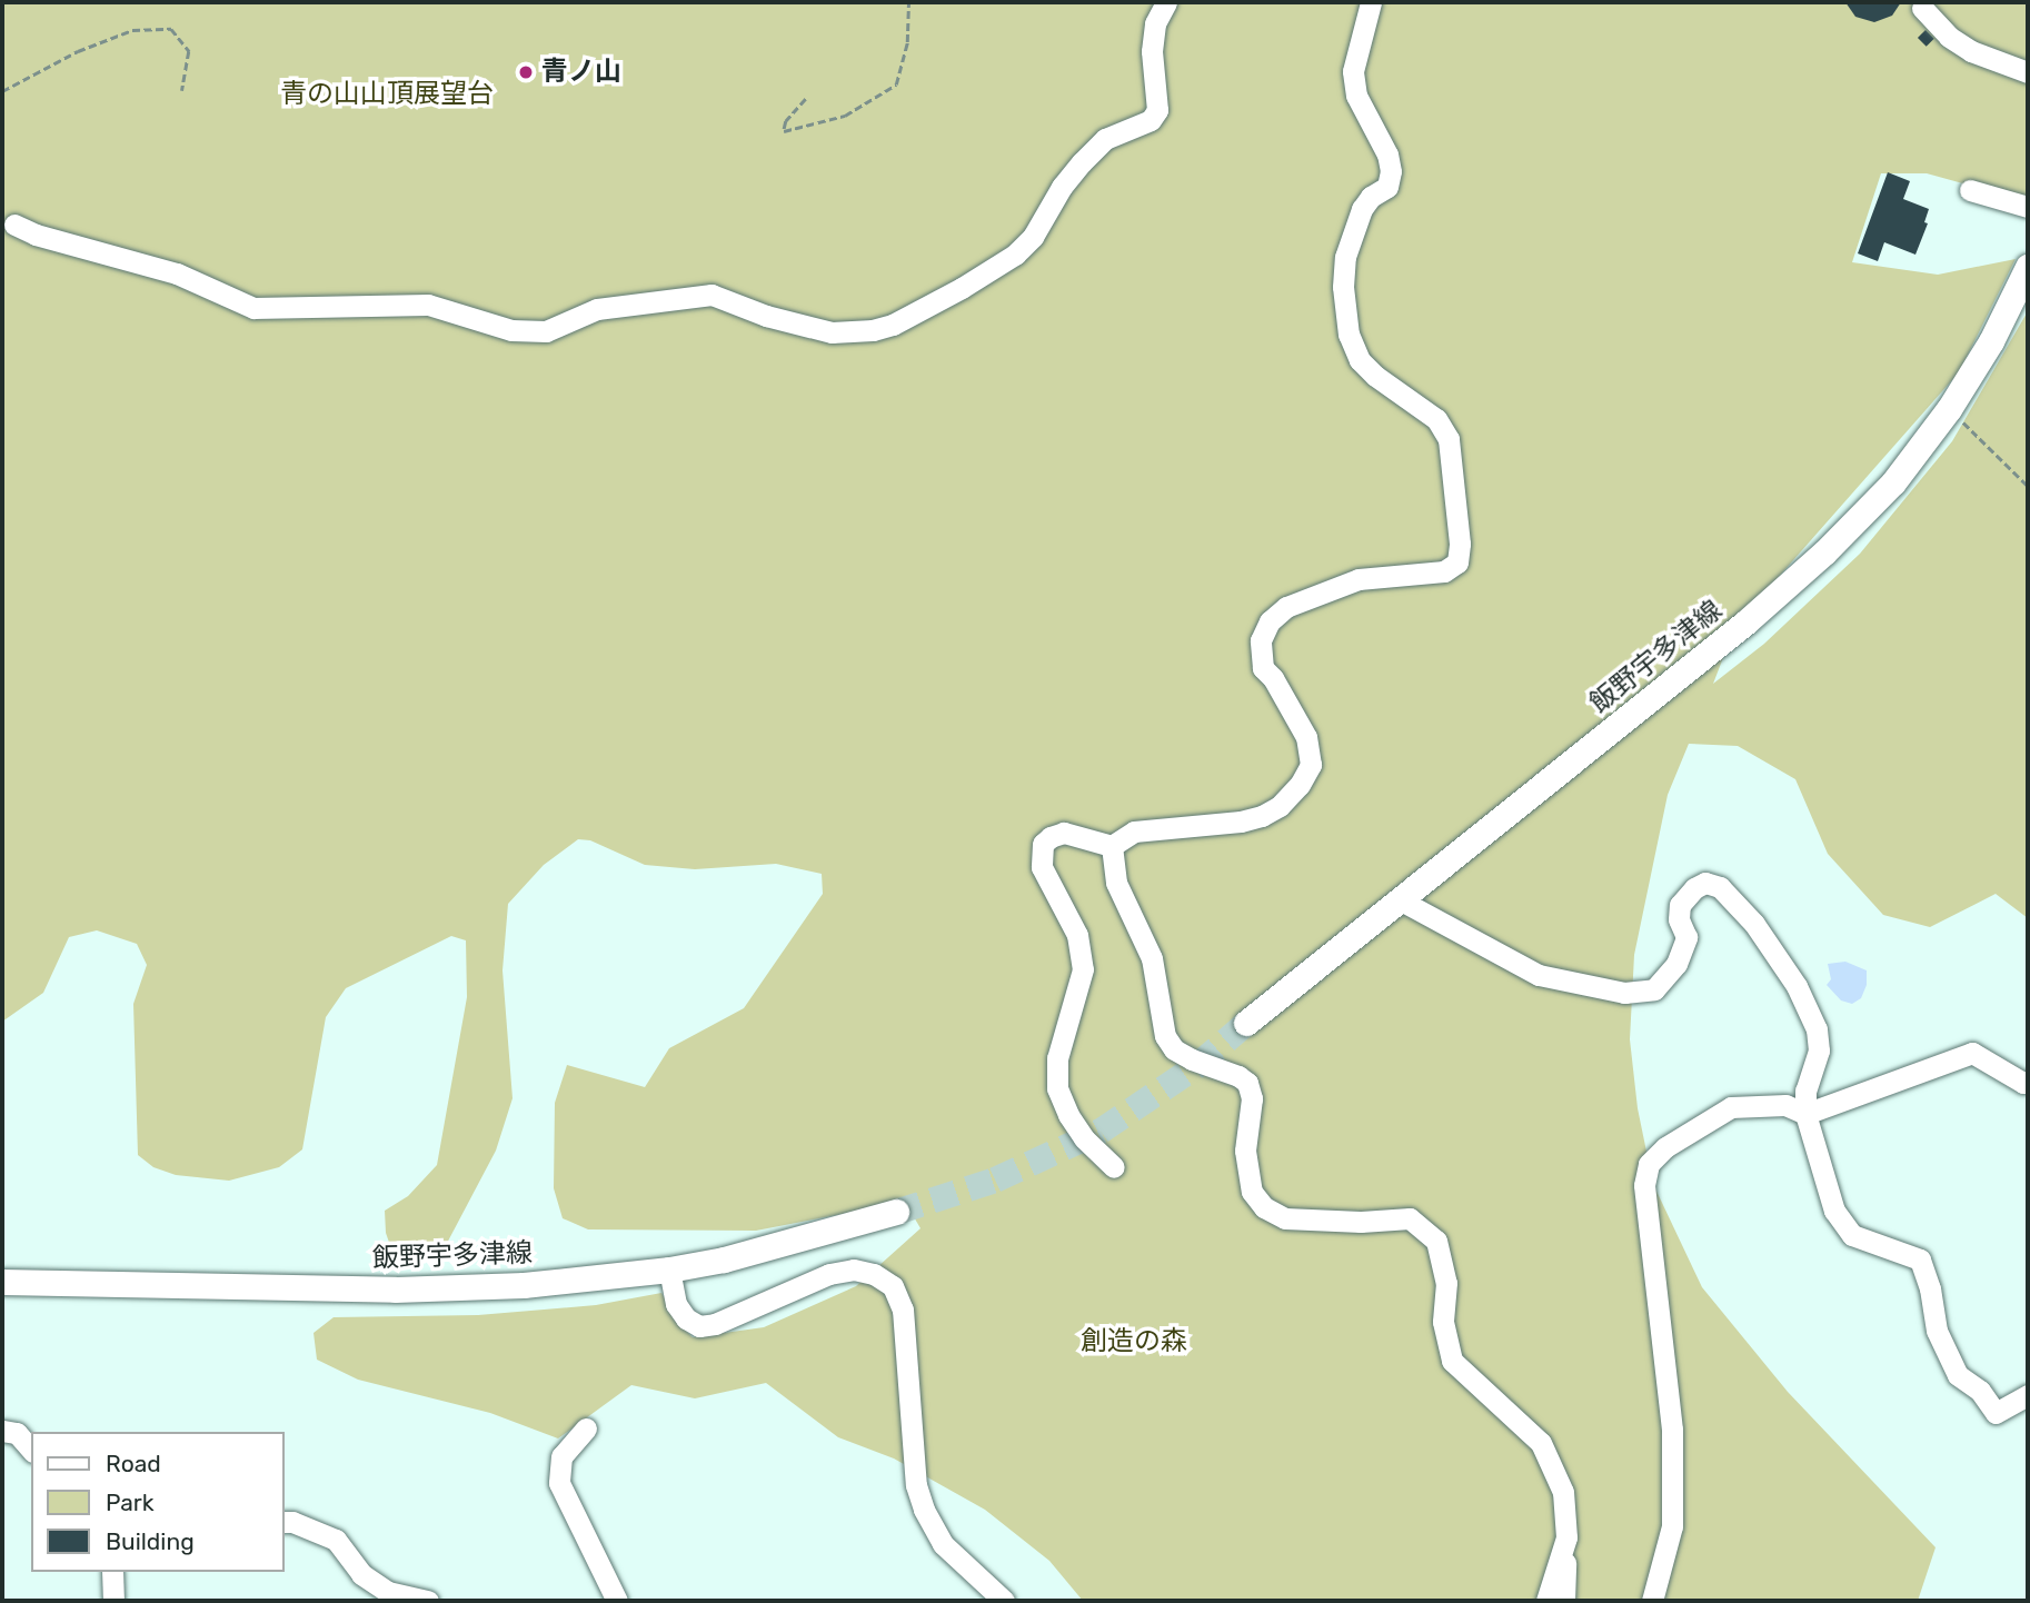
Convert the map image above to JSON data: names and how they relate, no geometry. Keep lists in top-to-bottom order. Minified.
{"streets":{"main road":["飯野宇多津線"]},"parks":["青の山山頂展望台","創造の森"],"places":["青ノ山"],"legend":["Road","Park","Building"]}
